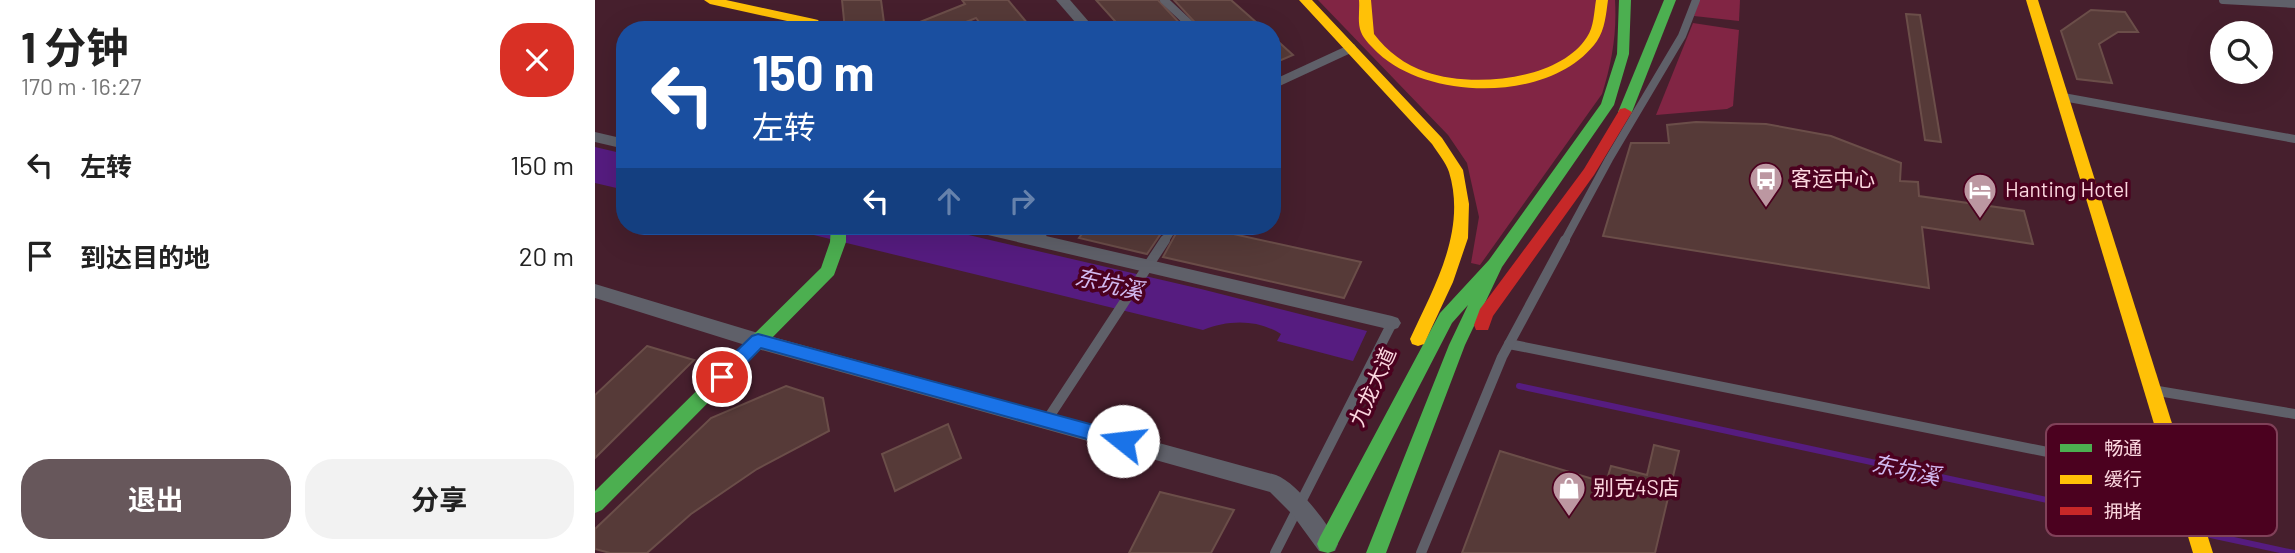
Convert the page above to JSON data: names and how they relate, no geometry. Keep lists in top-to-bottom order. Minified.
{"streets":{"main road":["九龙大道"]},"water":["东坑溪"],"places":{"bus stop":["客运中心"],"hotel":["Hanting Hotel"],"shop":["别克4S店"]},"legend":["畅通","缓行","拥堵"],"page":{"heading":["1 分钟","170 m · 16:27"],"turn":["150 m","左转"],"list":[{"name":"左转","value":"150 m"},{"name":"到达目的地","value":"20 m"}],"buttons":["退出","分享"]}}
